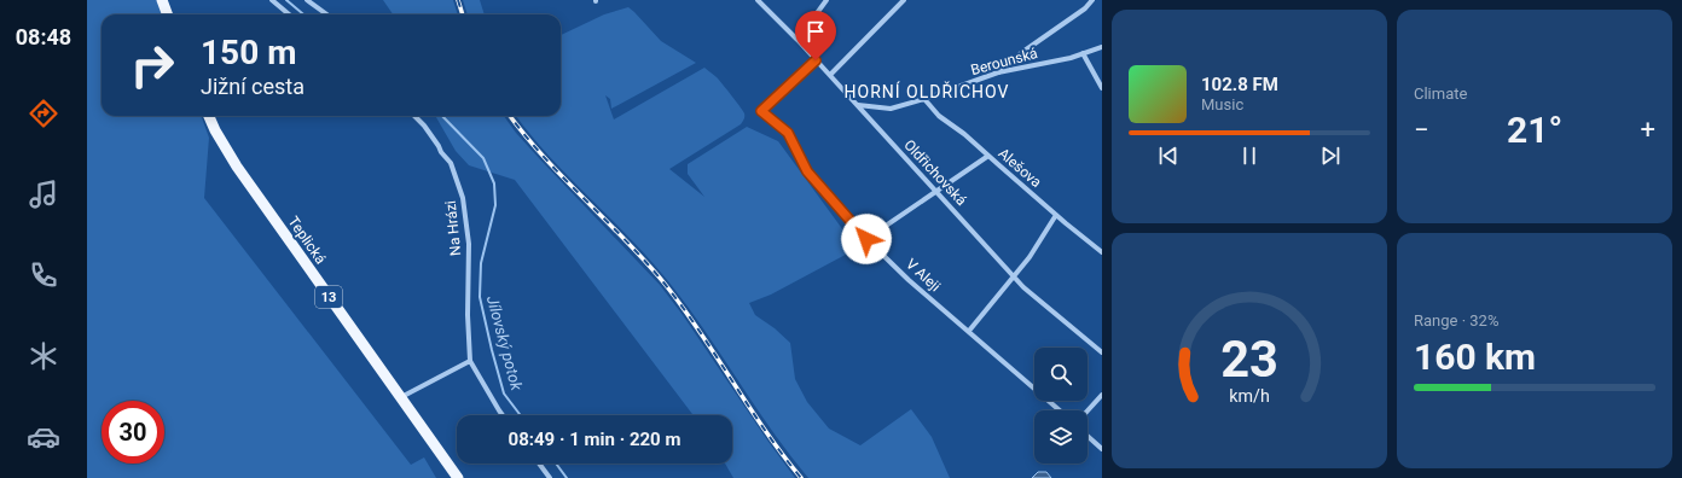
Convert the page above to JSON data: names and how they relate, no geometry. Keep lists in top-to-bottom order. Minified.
{"streets":{"main road":["Teplická","13"],"street":["Berounská","Alešova","Oldřichovská","Na Hrázi","V Aleji"]},"crossings":[["Berounská","Alešova"],["Berounská","Oldřichovská"],["Oldřichovská","V Aleji"]],"districts":["HORNÍ OLDŘICHOV"],"water":["Jílovský potok"],"page":{"tabs":"08:48","tile":["Climate",["Range · 32%","160 km"]],"turn":["150 m","Jižní cesta"],"song":["102.8 FM","Music"],"heat":["−","21°","+"],"limit":"30","trip":"08:49 · 1 min · 220 m","gauge":["23","km/h"]}}
